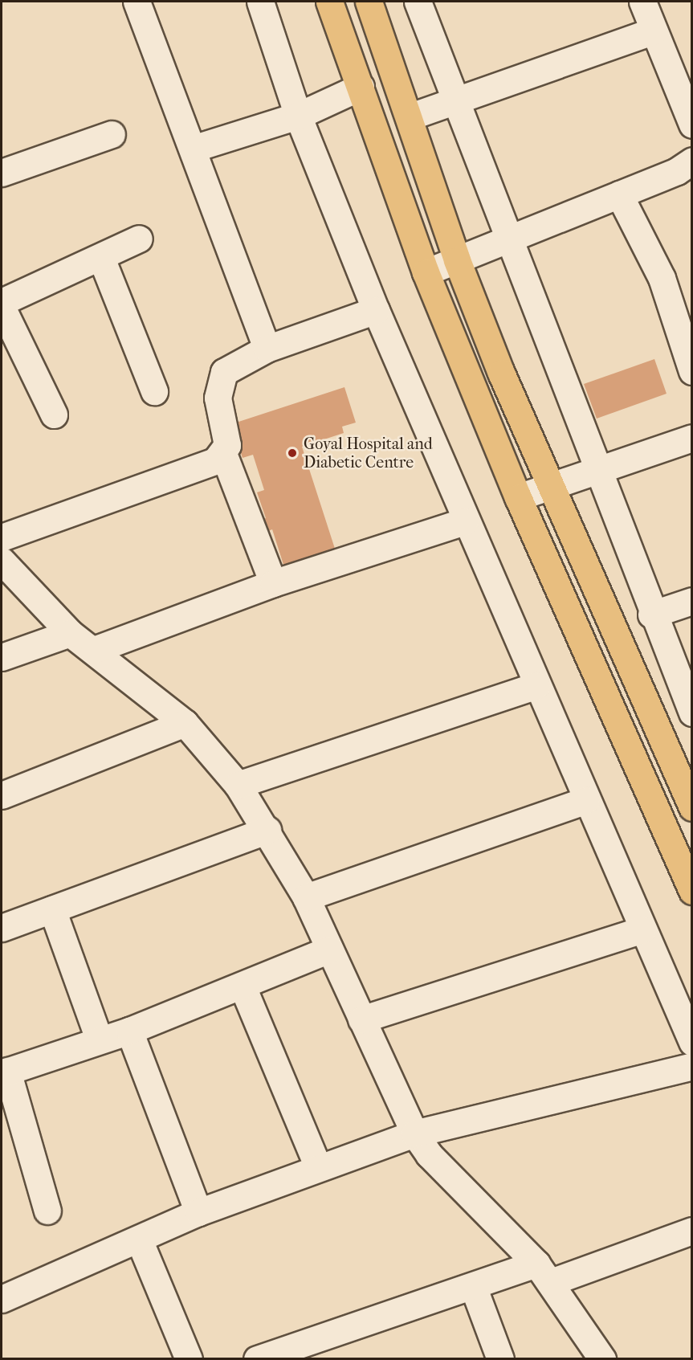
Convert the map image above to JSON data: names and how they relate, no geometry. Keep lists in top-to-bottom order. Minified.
{"places":["Goyal Hospital and Diabetic Centre"]}
